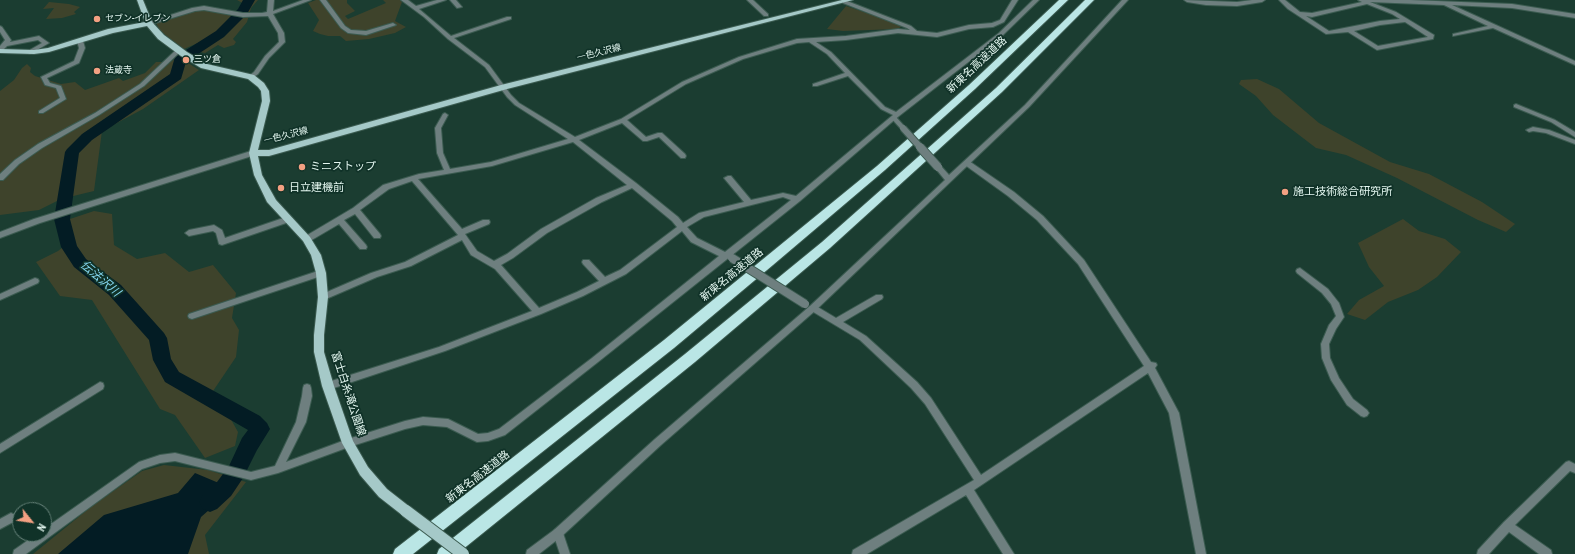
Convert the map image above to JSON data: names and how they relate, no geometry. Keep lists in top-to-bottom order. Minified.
{"streets":{"highway":["新東名高速道路"],"main road":["一色久沢線","富士白糸滝公園線"]},"crossings":[["一色久沢線","富士白糸滝公園線"]],"water":["伝法沢川"],"places":["セブン-イレブン","三ツ倉","法蔵寺","ミニストップ","日立建機前","施工技術総合研究所"],"north":"bottom right"}
